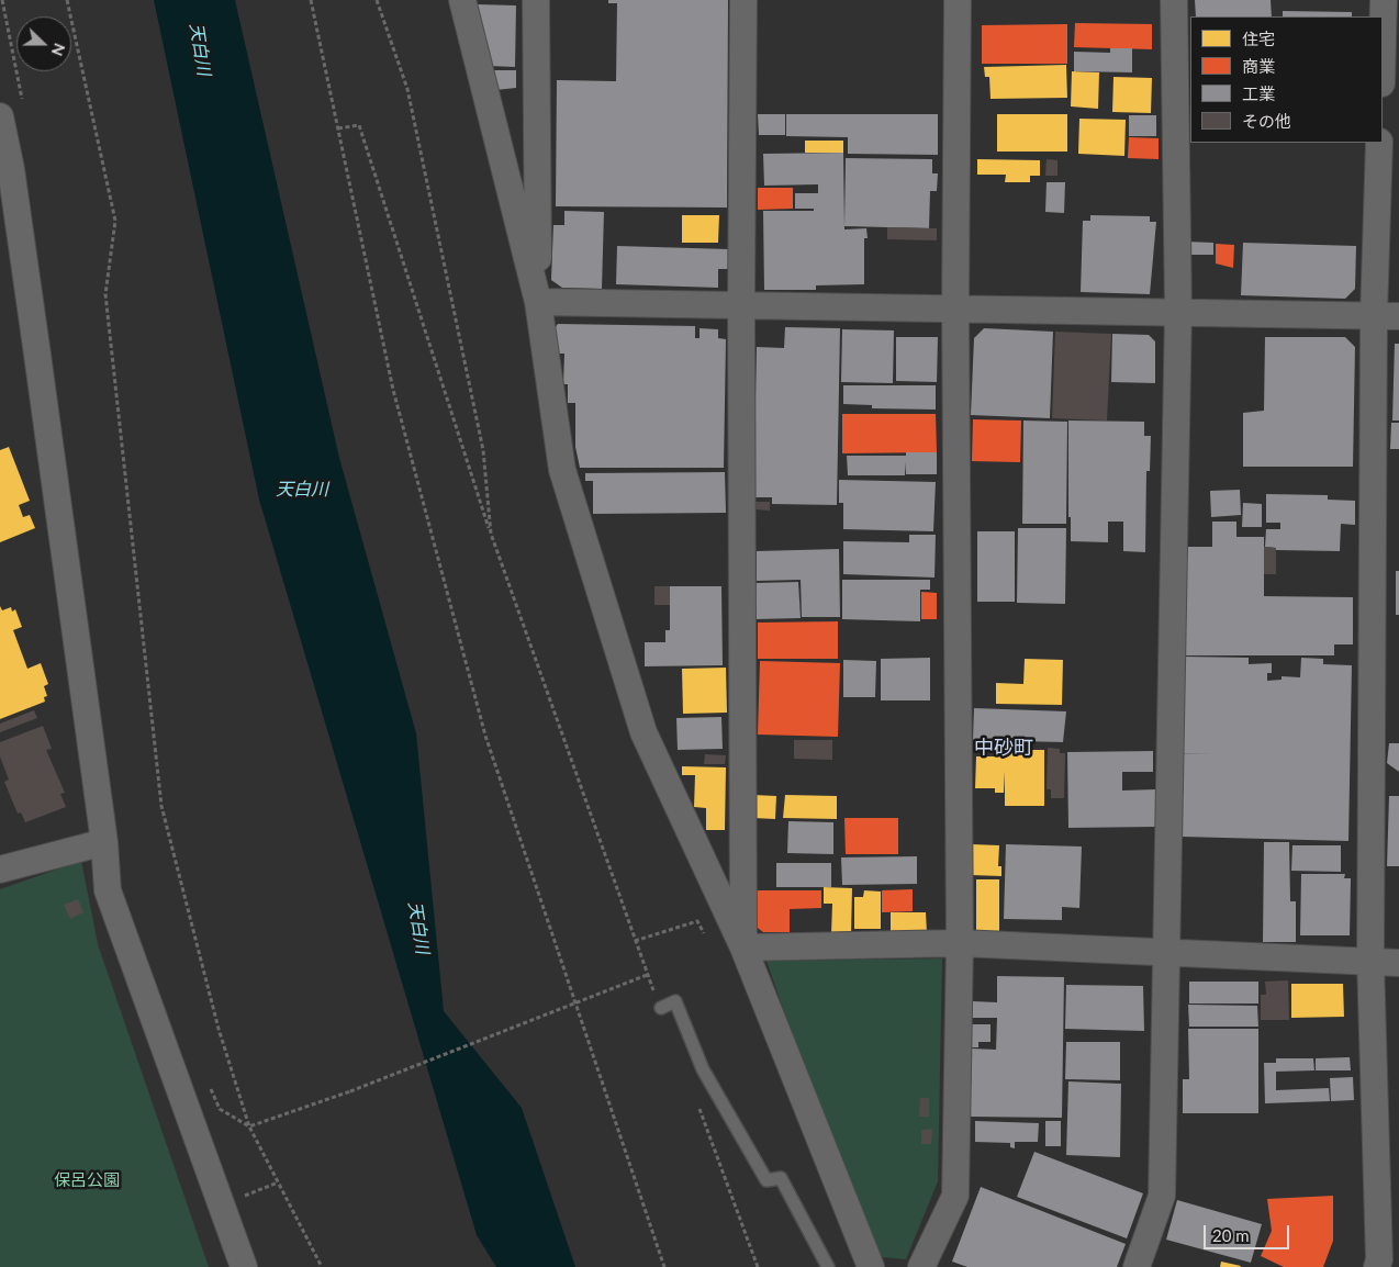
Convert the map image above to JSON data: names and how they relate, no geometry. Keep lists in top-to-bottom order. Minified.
{"districts":["中砂町"],"water":["天白川"],"parks":["保呂公園"],"legend":["住宅","商業","工業","その他"],"scale_bar":"20 m","north":"right"}
